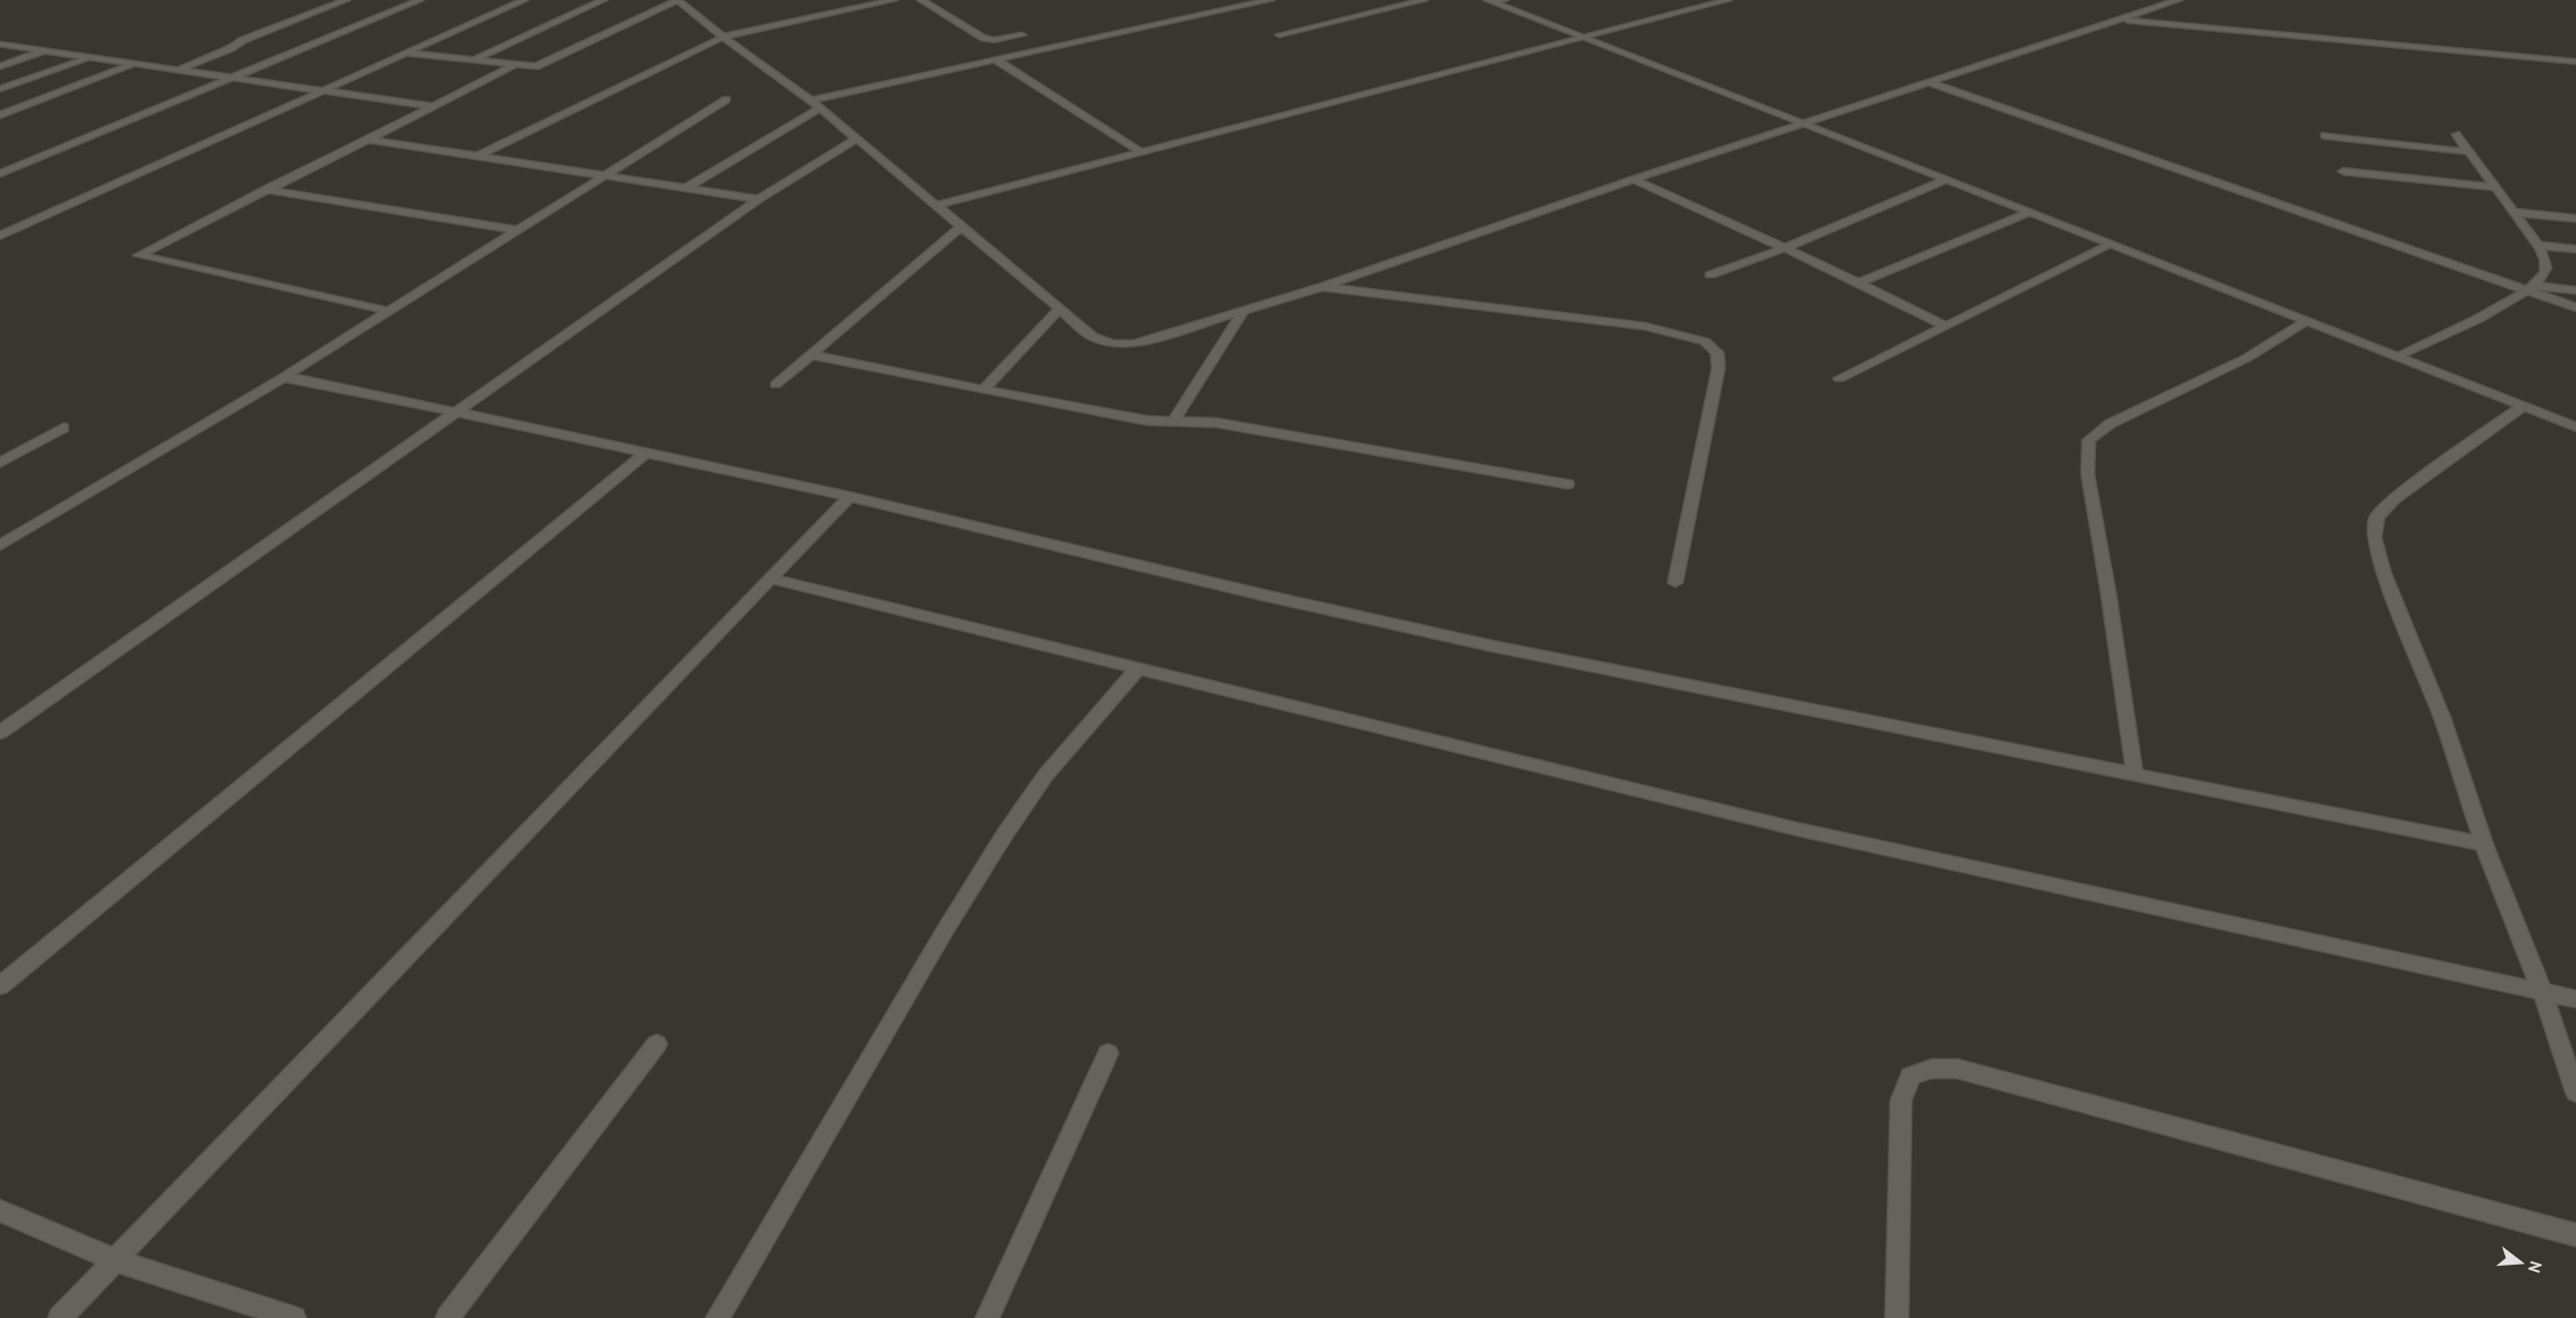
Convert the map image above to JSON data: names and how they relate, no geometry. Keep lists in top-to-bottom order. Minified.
{"north":"right"}
